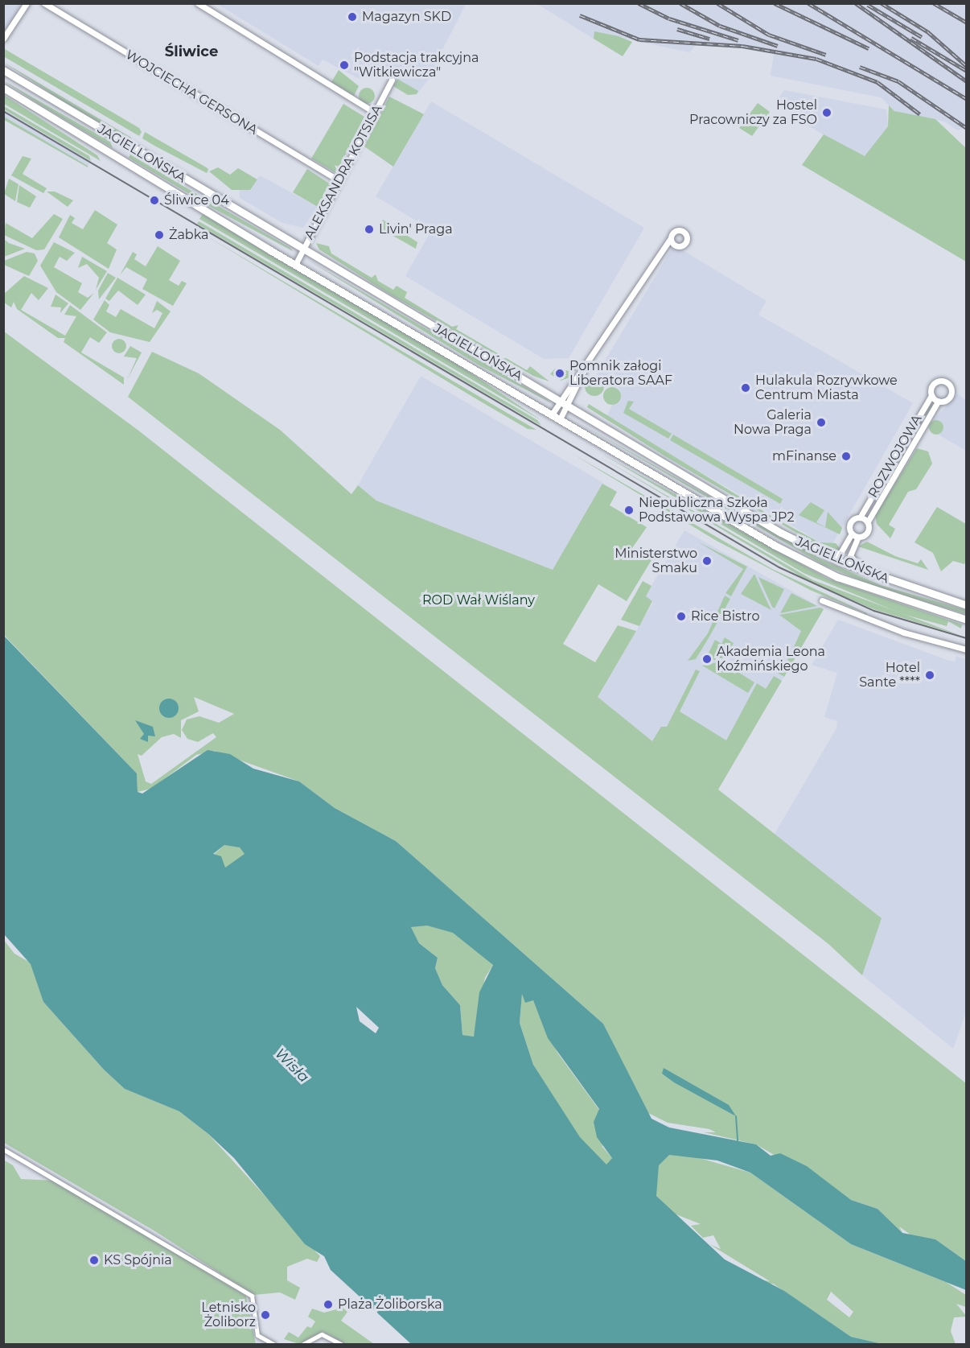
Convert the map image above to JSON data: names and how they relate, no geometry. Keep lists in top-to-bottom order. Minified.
{"streets":{"main road":["JAGIELLOŃSKA"],"street":["WOJCIECHA GERSONA","ALEKSANDRA KOTSISA","ROZWOJOWA"]},"crossings":[["WOJCIECHA GERSONA","ALEKSANDRA KOTSISA"],["JAGIELLOŃSKA","ALEKSANDRA KOTSISA"],["JAGIELLOŃSKA","ROZWOJOWA"]],"districts":["Śliwice"],"water":["Wisła"],"parks":["ROD Wał Wiślany"],"places":["Magazyn SKD","Podstacja trakcyjna \"Witkiewicza\"","Hostel Pracowniczy za FSO","Śliwice 04","Livin' Praga","Żabka","Pomnik załogi Liberatora SAAF","Hulakula Rozrywkowe Centrum Miasta","Galeria Nowa Praga","mFinanse","Niepubliczna Szkoła Podstawowa Wyspa JP2","Ministerstwo Smaku","Rice Bistro","Akademia Leona Koźmińskiego","Hotel Sante ****","KS Spójnia","Plaża Żoliborska","Letnisko Żoliborz"]}
